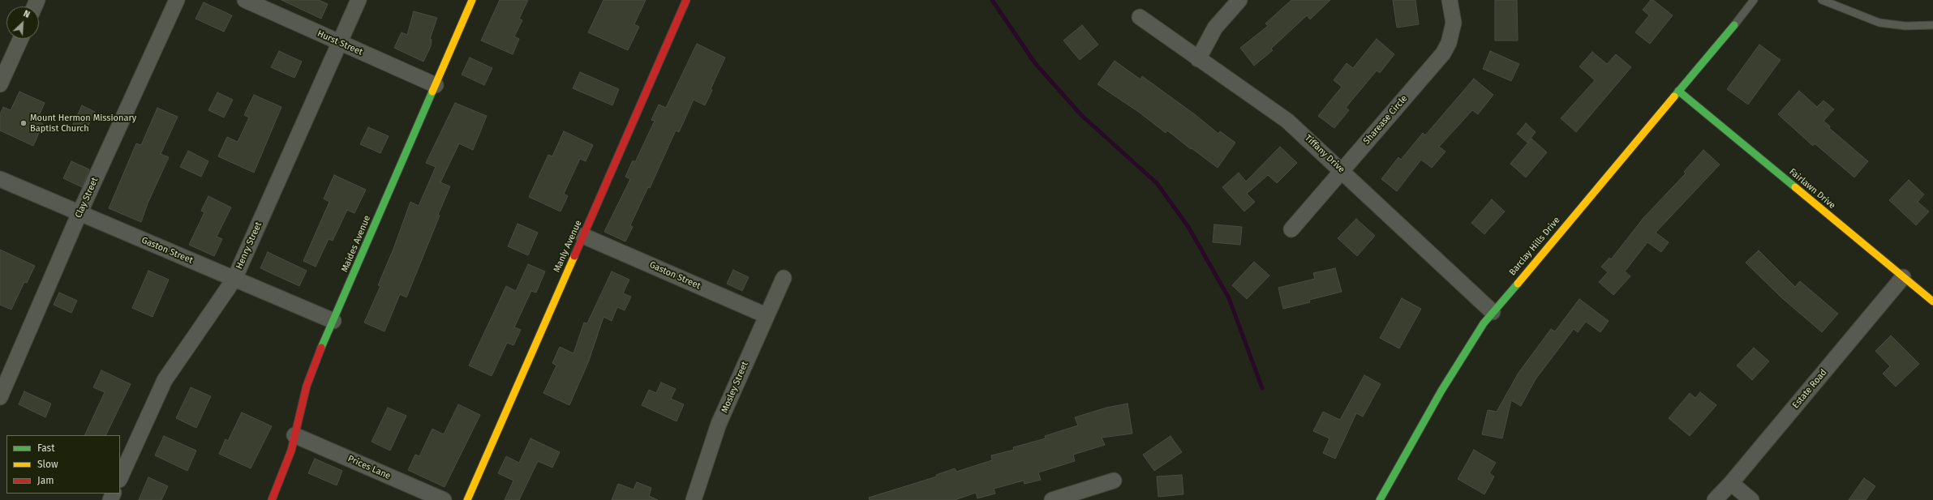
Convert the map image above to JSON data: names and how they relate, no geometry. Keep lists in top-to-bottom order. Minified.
{"streets":{"street":["Hurst Street","Sharease Circle","Tiffany Drive","Fairlawn Drive","Clay Street","Maides Avenue","Henry Street","Manly Avenue","Barclay Hills Drive","Gaston Street","Mosley Street","Estate Road","Prices Lane"]},"crossings":[["Hurst Street","Maides Avenue"],["Hurst Street","Henry Street"],["Sharease Circle","Tiffany Drive"],["Tiffany Drive","Barclay Hills Drive"],["Fairlawn Drive","Barclay Hills Drive"],["Fairlawn Drive","Estate Road"],["Clay Street","Gaston Street"],["Maides Avenue","Gaston Street"],["Maides Avenue","Prices Lane"],["Henry Street","Gaston Street"],["Manly Avenue","Gaston Street"],["Gaston Street","Mosley Street"]],"places":["Mount Hermon Missionary Baptist Church"],"legend":["Fast","Slow","Jam"],"north":"top right"}
